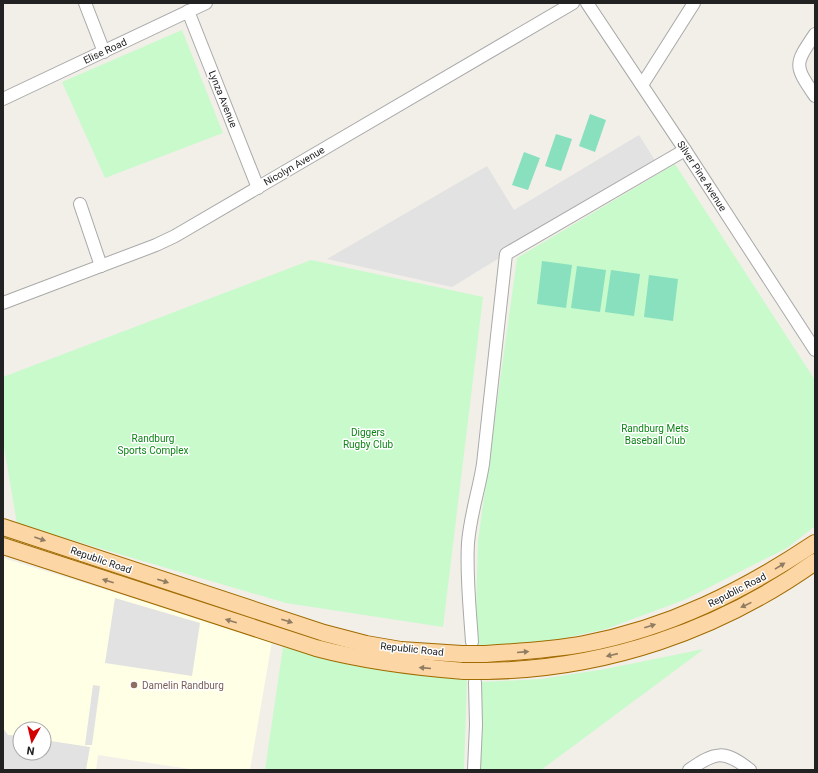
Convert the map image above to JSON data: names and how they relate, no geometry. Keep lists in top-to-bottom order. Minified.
{"streets":{"main road":["Republic Road"],"street":["Elise Road","Lynza Avenue","Nicolyn Avenue","Silver Pine Avenue"]},"crossings":[["Elise Road","Lynza Avenue"],["Lynza Avenue","Nicolyn Avenue"]],"parks":["Randburg Mets Baseball Club","Diggers Rugby Club","Randburg Sports Complex"],"places":["Damelin Randburg"],"north":"bottom"}
